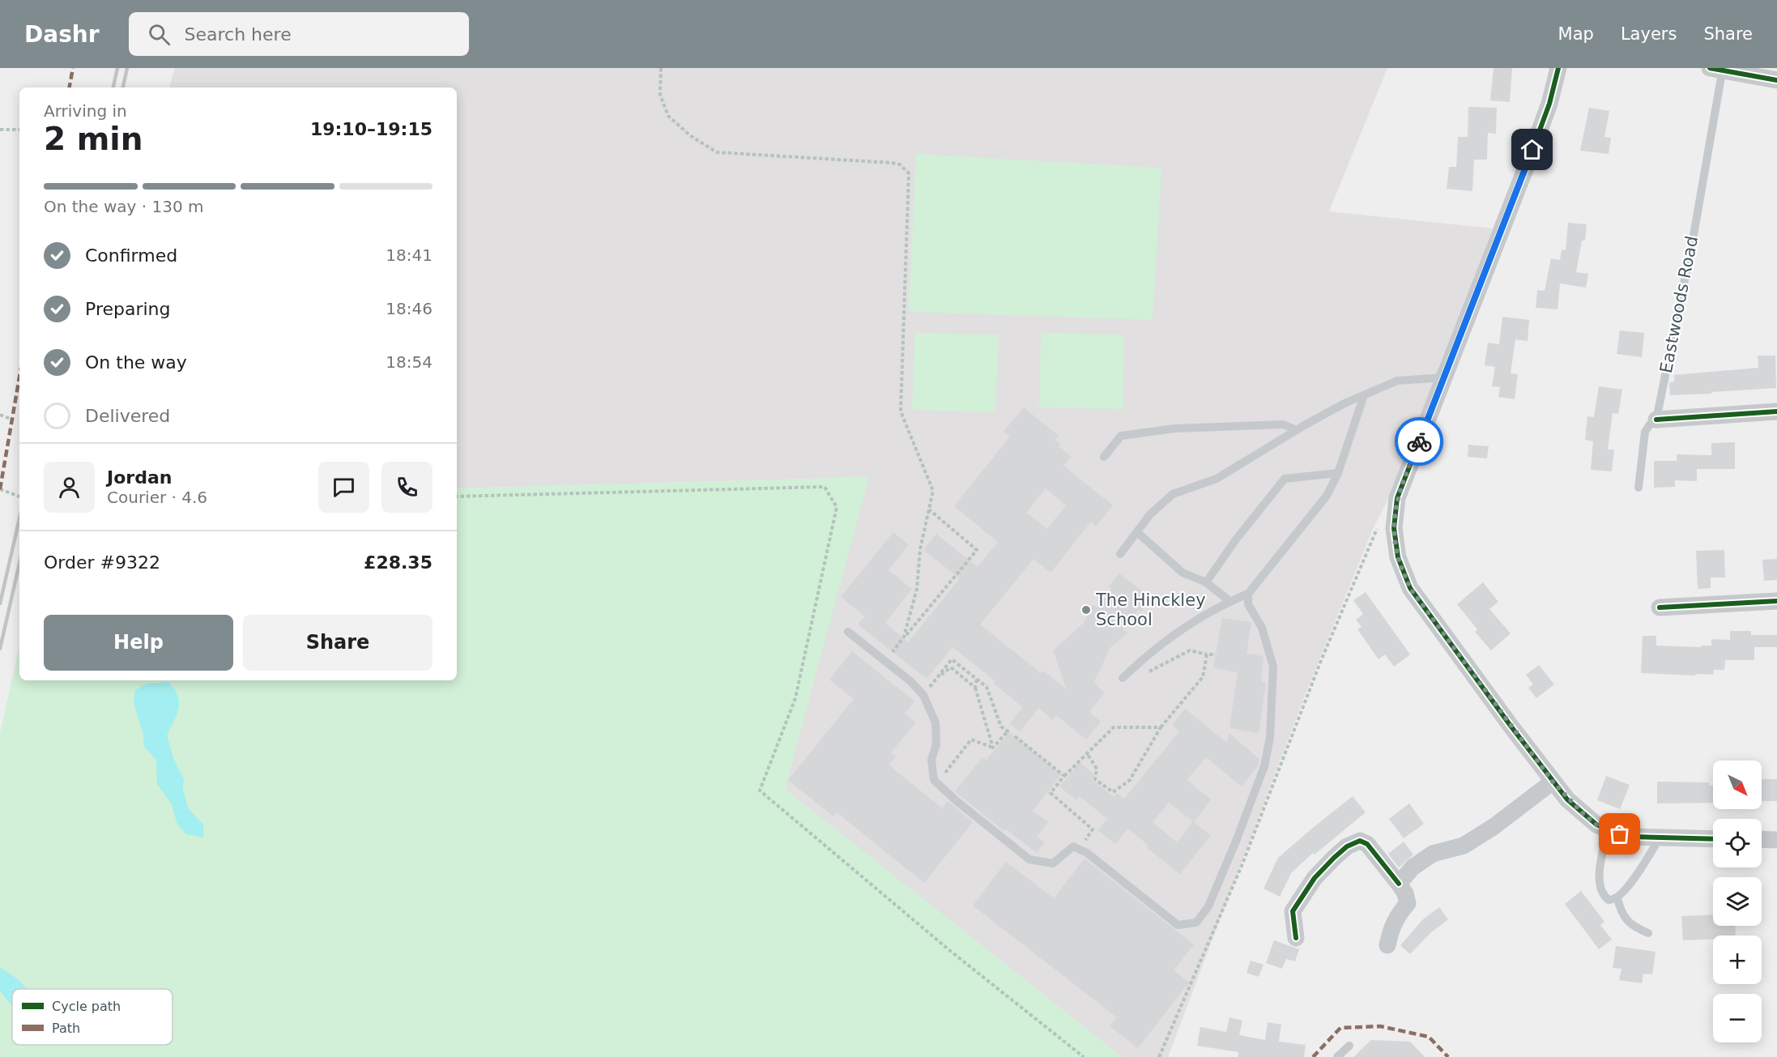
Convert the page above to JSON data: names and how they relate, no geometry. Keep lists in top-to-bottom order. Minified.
{"streets":{"lane":["Eastwoods Road"]},"places":["The Hinckley School"],"legend":["Cycle path","Path"],"north":"bottom right","page":{"header":"Dashr","search":"Search here","nav":["Map","Layers","Share"],"heading":["2 min","Arriving in","19:10–19:15"],"panel":["Jordan","Courier · 4.6","Order #9322","£28.35"],"bar":"On the way · 130 m","list":[["Confirmed","18:41"],["Preparing","18:46"],["On the way","18:54"],"Delivered"],"buttons":["Help","Share"],"map_buttons":["+","−"]}}
